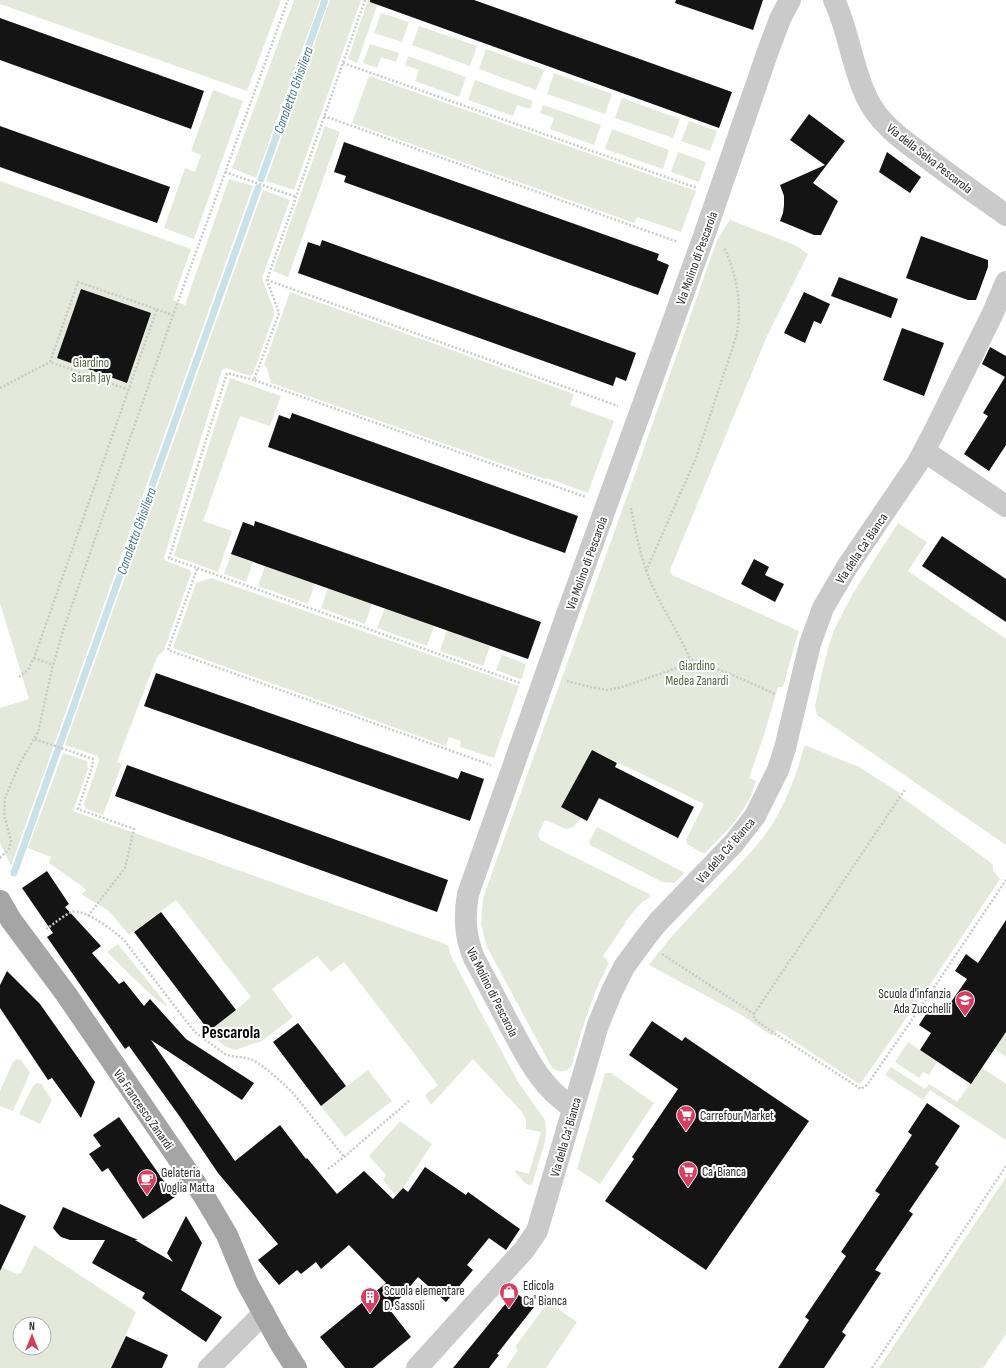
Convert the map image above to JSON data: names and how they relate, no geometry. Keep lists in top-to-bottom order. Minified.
{"streets":{"main road":["Via Francesco Zanardi"],"street":["Via della Selva Pescarola","Via Molino di Pescarola","Via della Ca' Bianca"]},"crossings":[["Via Molino di Pescarola","Via della Ca' Bianca"]],"districts":["Pescarola"],"water":["Canaletta Ghisiliera"],"parks":["Giardino Sarah Jay","Giardino Medea Zanardi"],"places":{"school or university":["Scuola d'infanzia Ada Zucchelli"],"supermarket":["Carrefour Market","Ca' Bianca"],"cafe":["Gelateria Voglia Matta"],"shop":["Edicola Ca' Bianca"],"building":["Scuola elementare D. Sassoli"]},"north":"top"}
